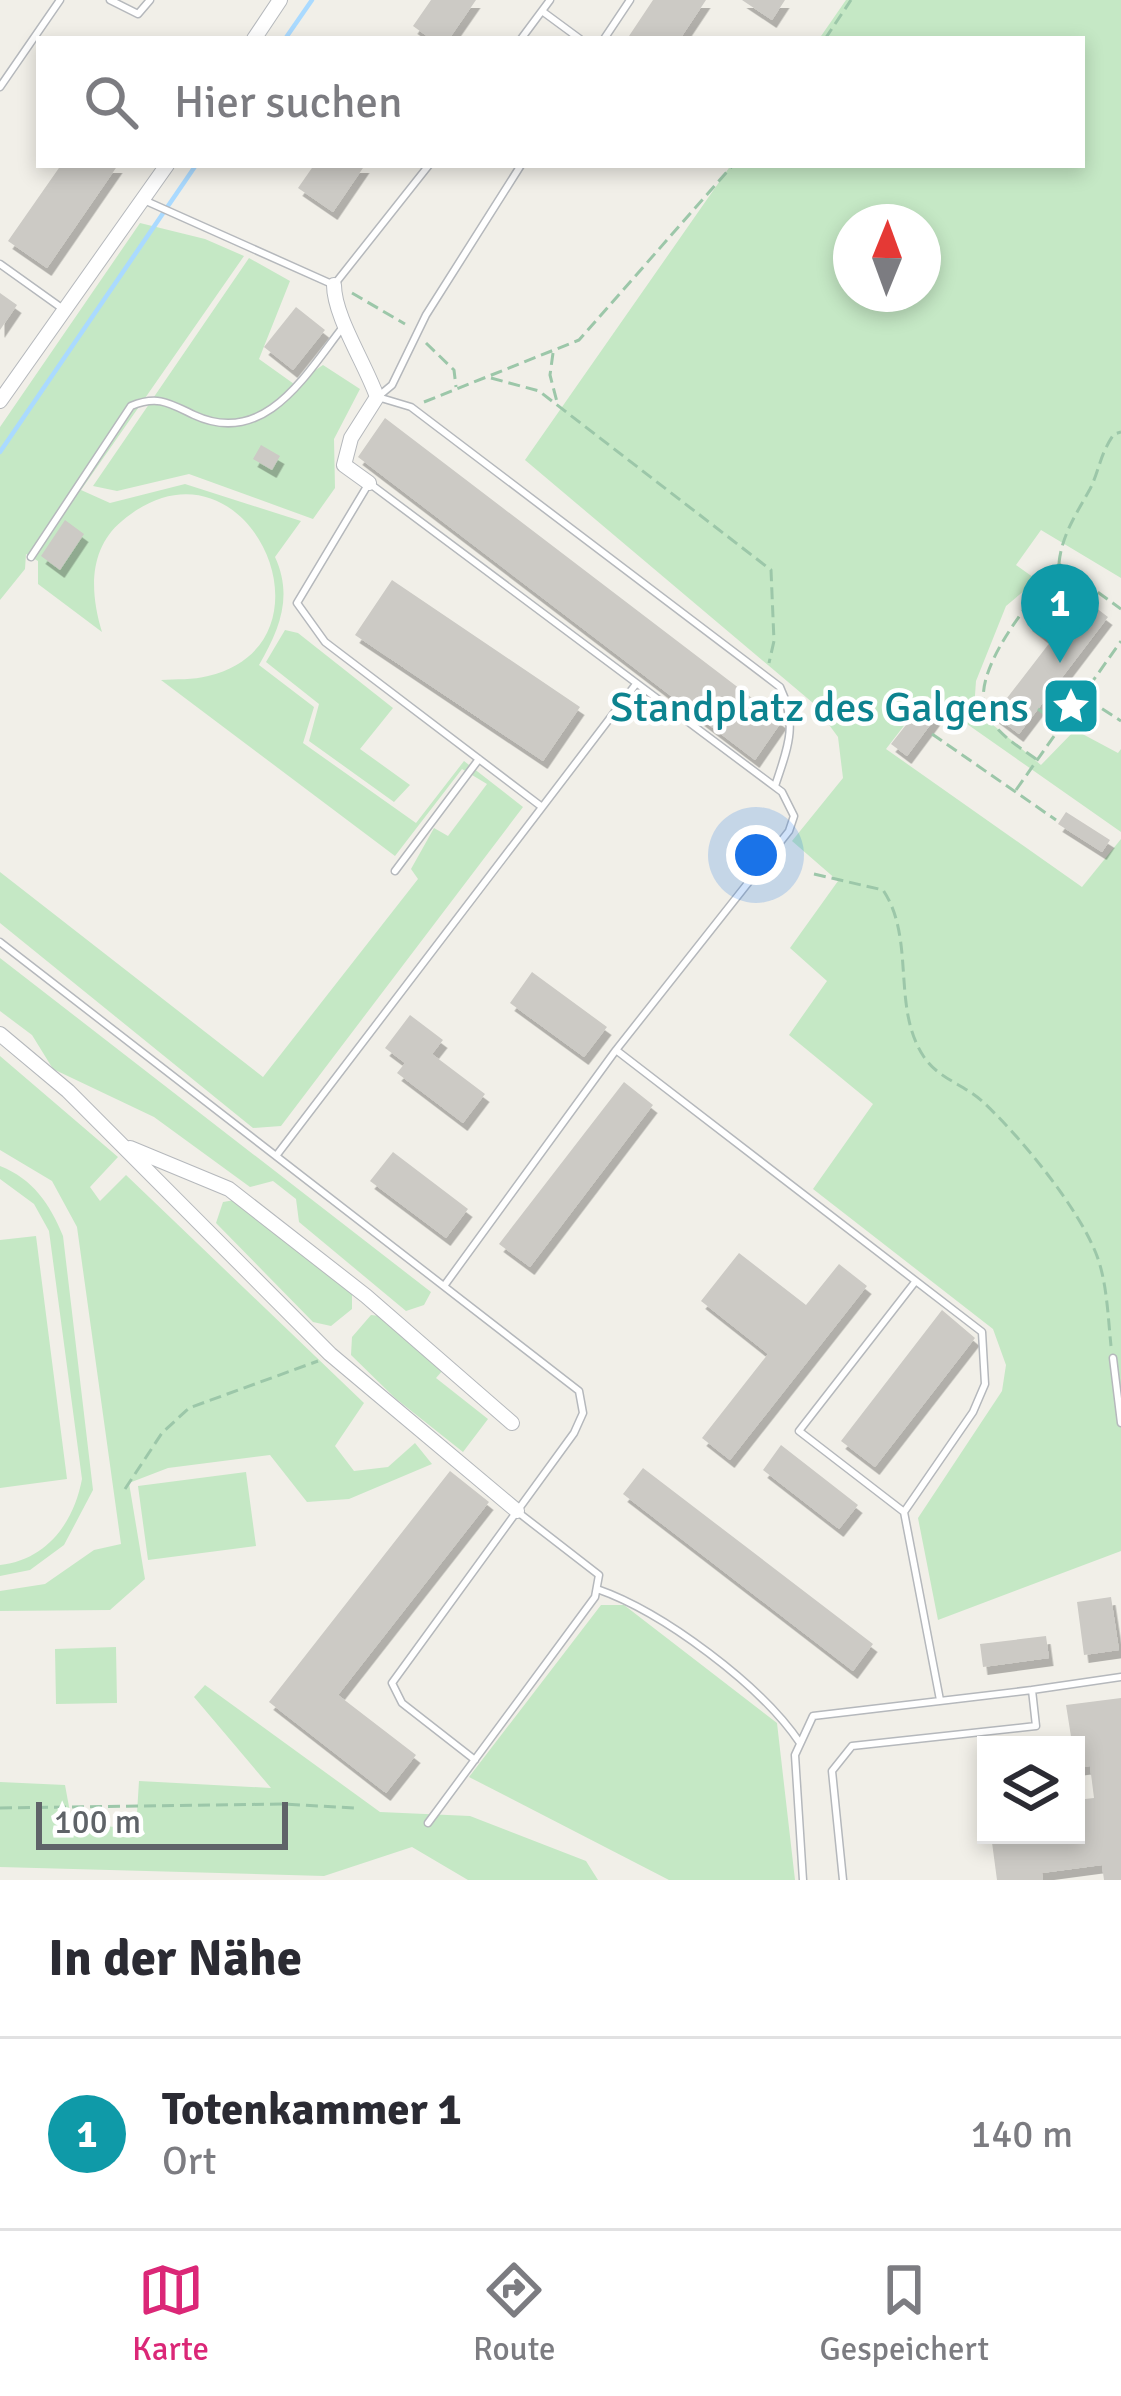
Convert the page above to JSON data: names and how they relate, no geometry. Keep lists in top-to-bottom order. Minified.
{"places":{"place":["Standplatz des Galgens"]},"scale_bar":"100 m","north":"top","page":{"search":"Hier suchen","pins":"1","scale":"100 m","heading":"In der Nähe","list":[{"mark":"1","name":"Totenkammer 1","note":"Ort","value":"140 m"}],"nav":["Karte","Route","Gespeichert"]}}
